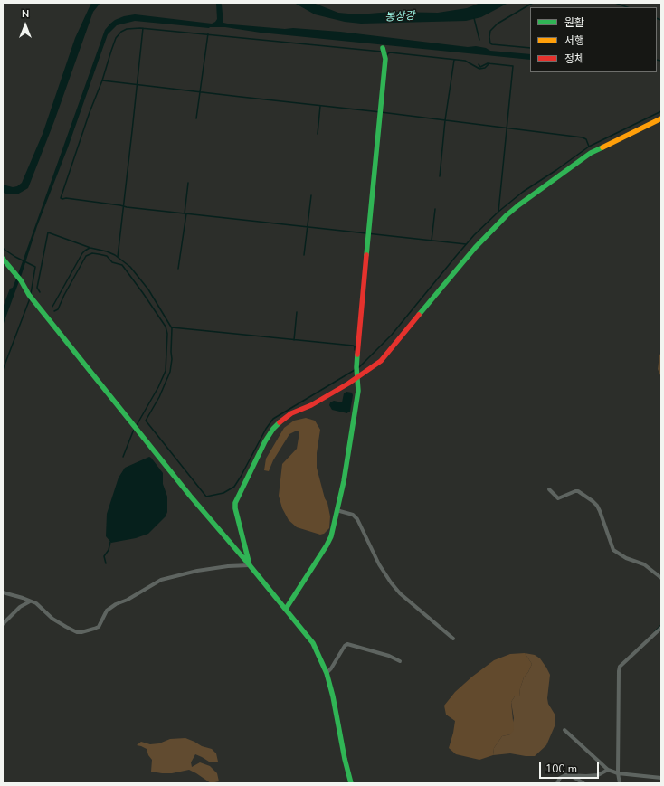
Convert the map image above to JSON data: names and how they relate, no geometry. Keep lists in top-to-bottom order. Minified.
{"water":["봉상강"],"legend":["원활","서행","정체"],"scale_bar":"100 m","north":"top"}
